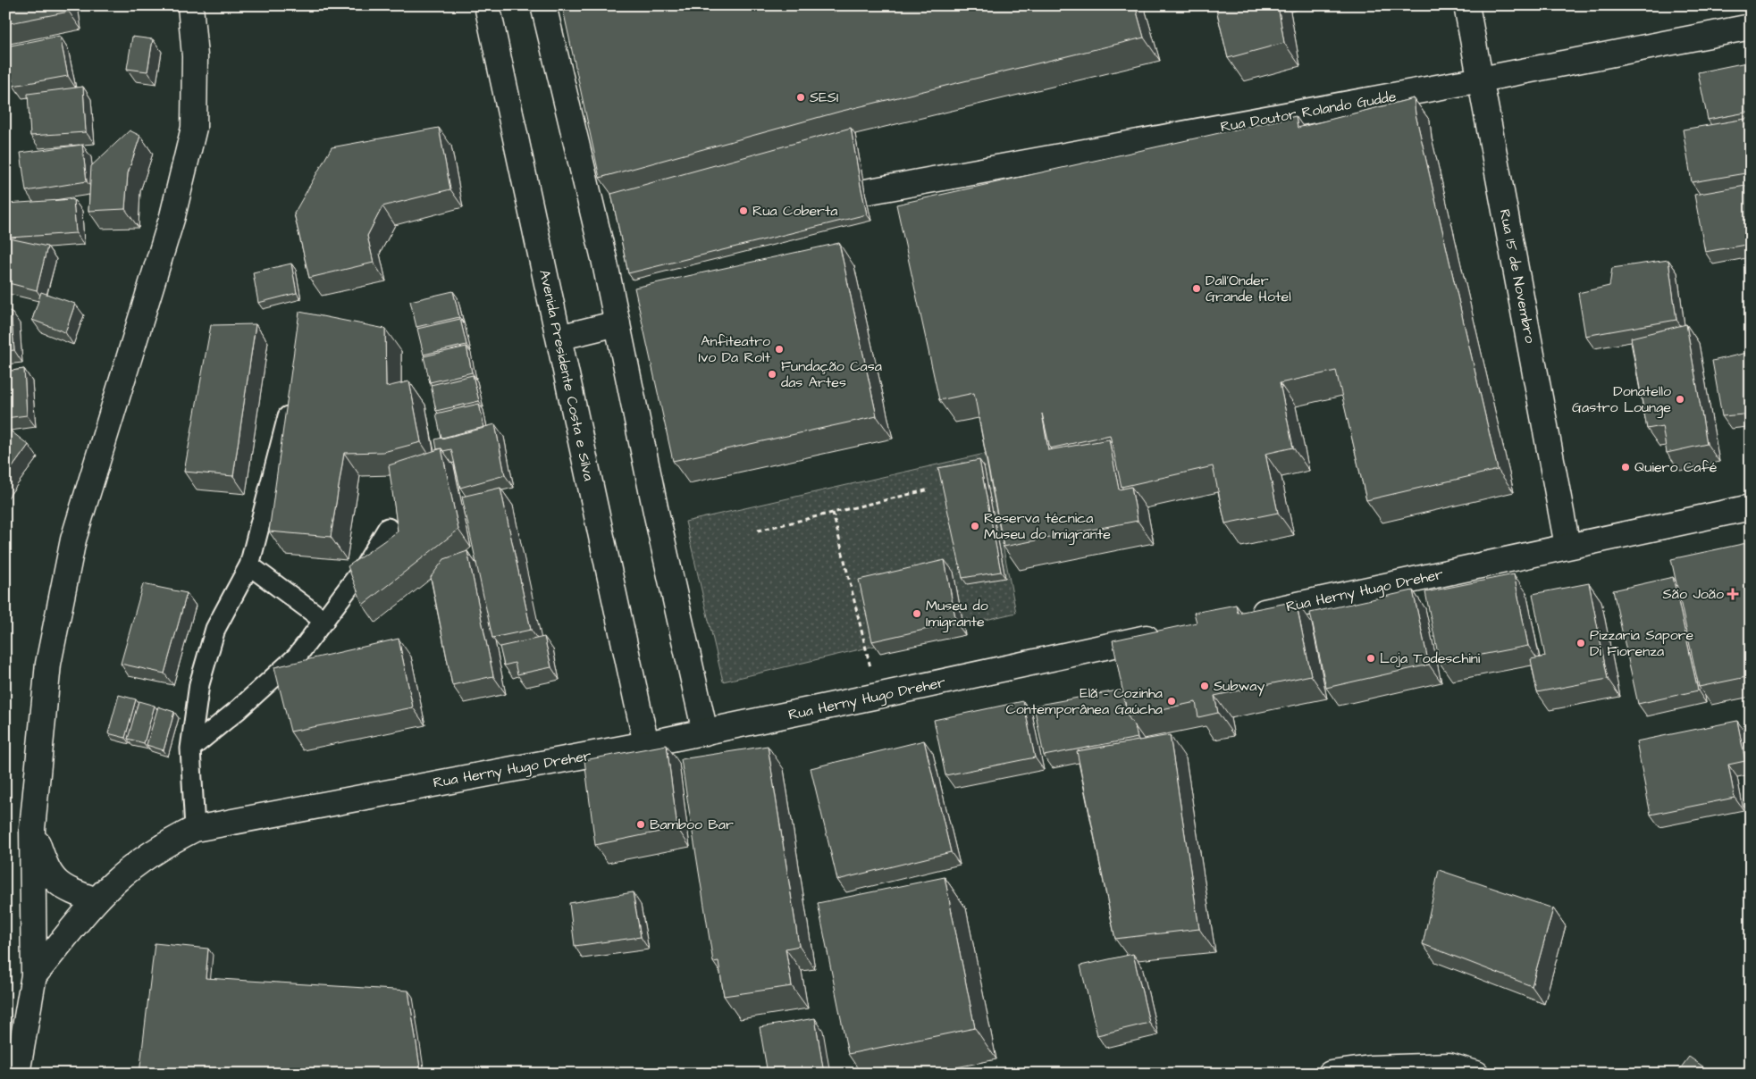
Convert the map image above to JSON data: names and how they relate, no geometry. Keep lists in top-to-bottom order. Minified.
{"streets":{"main road":["Rua Doutor Rolando Gudde","Rua 15 de Novembro","Avenida Presidente Costa e Silva","Rua Herny Hugo Dreher"]},"crossings":[["Rua Doutor Rolando Gudde","Rua 15 de Novembro"],["Rua 15 de Novembro","Rua Herny Hugo Dreher"],["Avenida Presidente Costa e Silva","Rua Herny Hugo Dreher"]],"places":{"other":["SESI","Rua Coberta","Dall'Onder Grande Hotel","Anfiteatro Ivo Da Rolt","Fundação Casa das Artes","Donatello Gastro Lounge","Quiero Café","Reserva técnica Museu do Imigrante","Museu do Imigrante","Pizzaria Sapore Di Fiorenza","Loja Todeschini","Subway","Elã - Cozinha Contemporânea Gaúcha","Bamboo Bar"],"health":["São João"]}}
